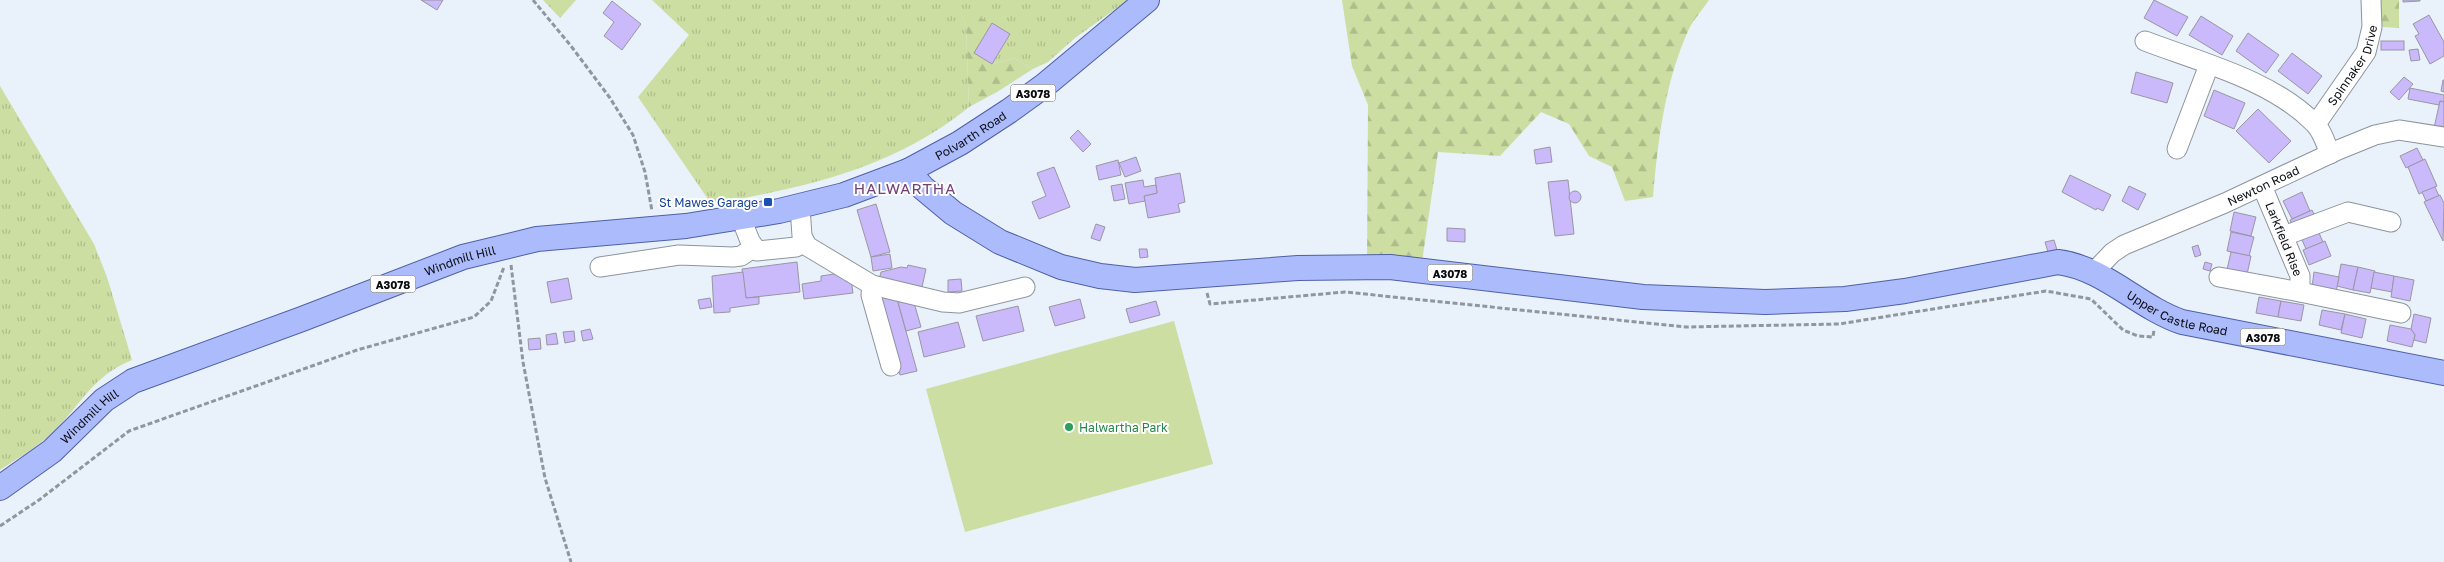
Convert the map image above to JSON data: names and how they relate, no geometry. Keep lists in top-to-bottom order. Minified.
{"streets":{"main road":["A3078","Polvarth Road","Windmill Hill","Upper Castle Road"],"street":["Spinnaker Drive","Newton Road","Larkfield Rise"]},"crossings":[["A3078","Polvarth Road"],["A3078","Newton Road"],["A3078","Windmill Hill"],["A3078","Upper Castle Road"],["Polvarth Road","Windmill Hill"],["Newton Road","Larkfield Rise"],["Newton Road","Upper Castle Road"]],"districts":["HALWARTHA"],"places":{"transit":["St Mawes Garage"],"other":["Halwartha Park"]}}
